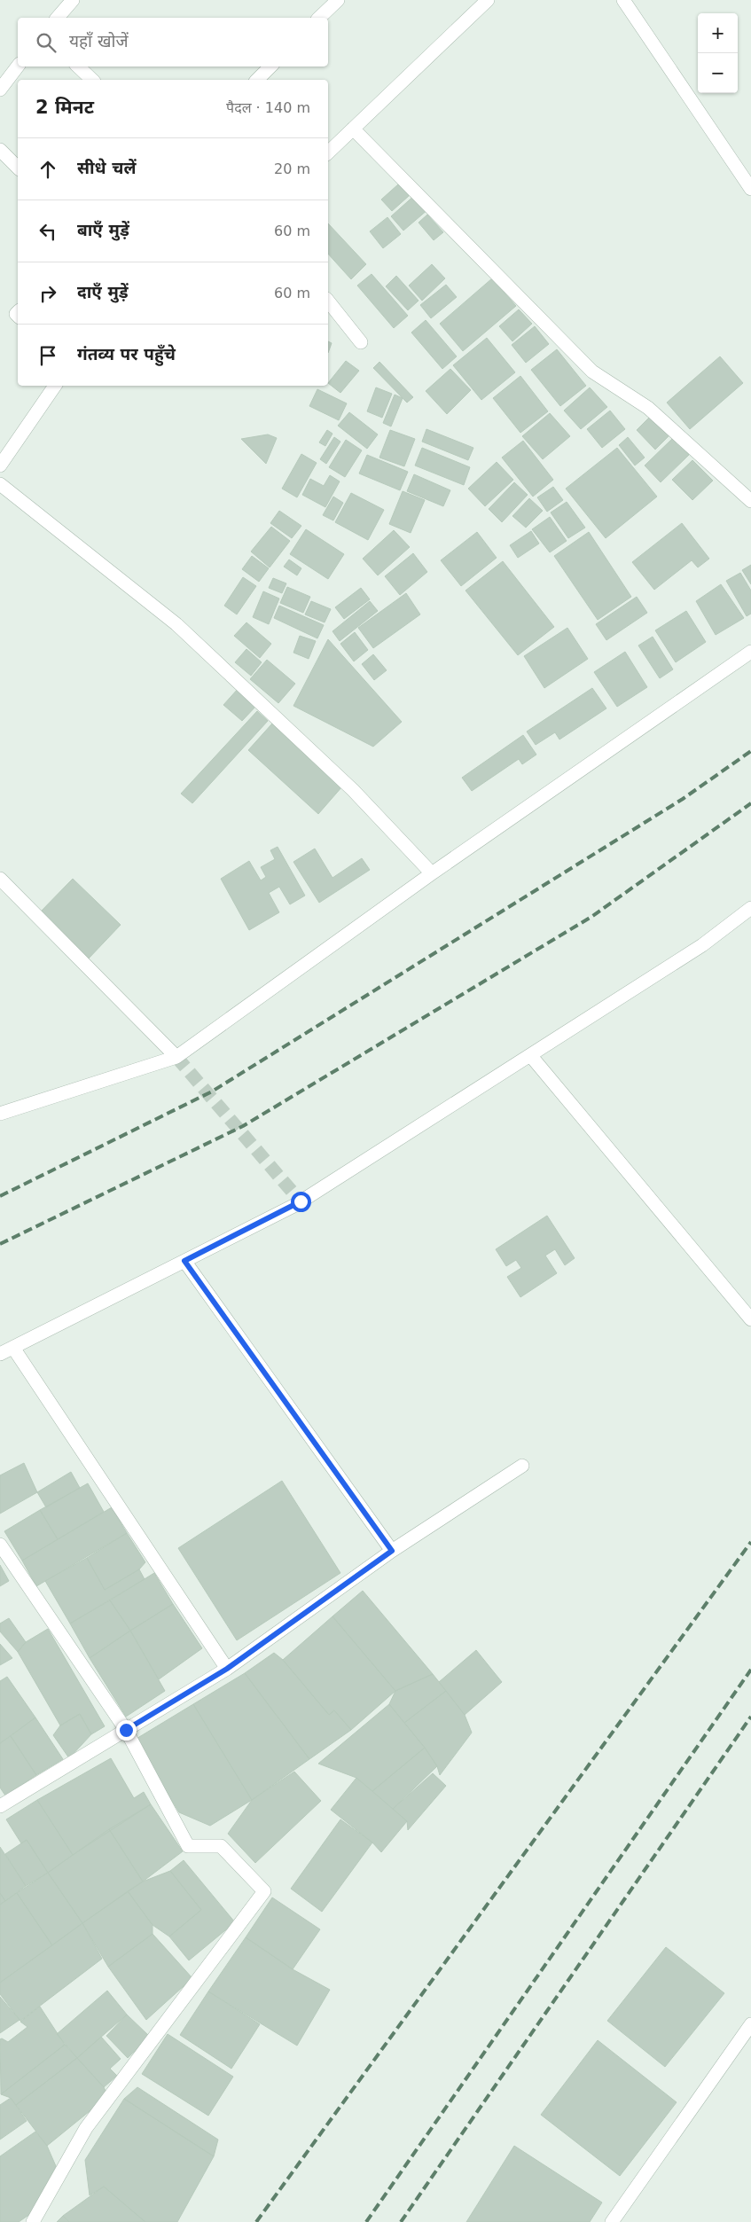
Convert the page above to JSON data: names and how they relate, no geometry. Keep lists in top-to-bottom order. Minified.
{"page":{"map_buttons":["+","−"],"search":"यहाँ खोजें","heading":["2 मिनट","पैदल · 140 m"],"list":[["सीधे चलें","20 m"],["बाएँ मुड़ें","60 m"],["दाएँ मुड़ें","60 m"],"गंतव्य पर पहुँचे"]}}
